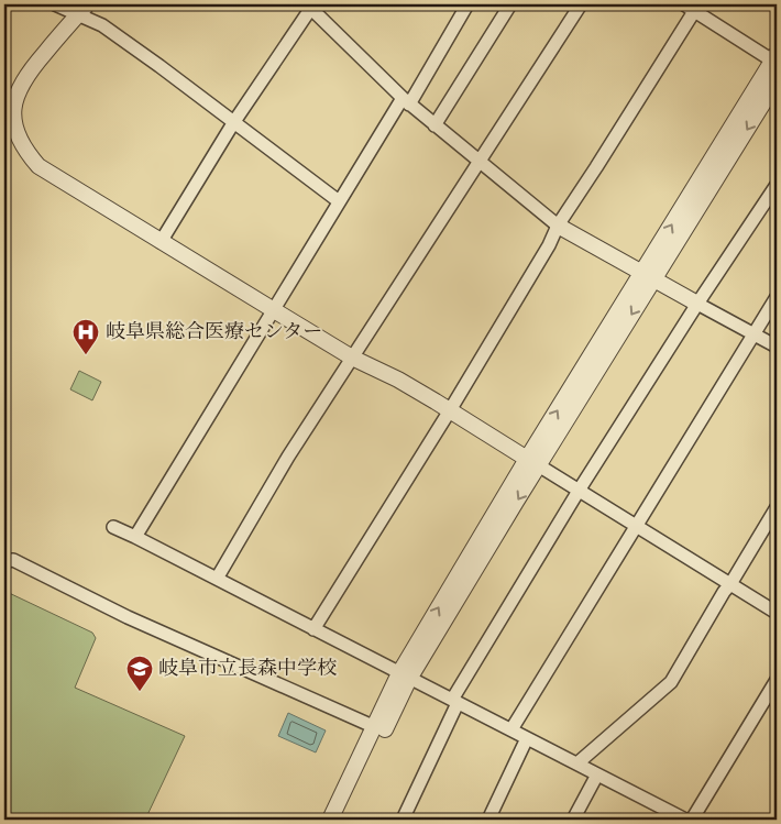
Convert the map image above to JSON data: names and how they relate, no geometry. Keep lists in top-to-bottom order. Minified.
{"places":{"hospital":["岐阜県総合医療センター"],"school or university":["岐阜市立長森中学校"]}}
